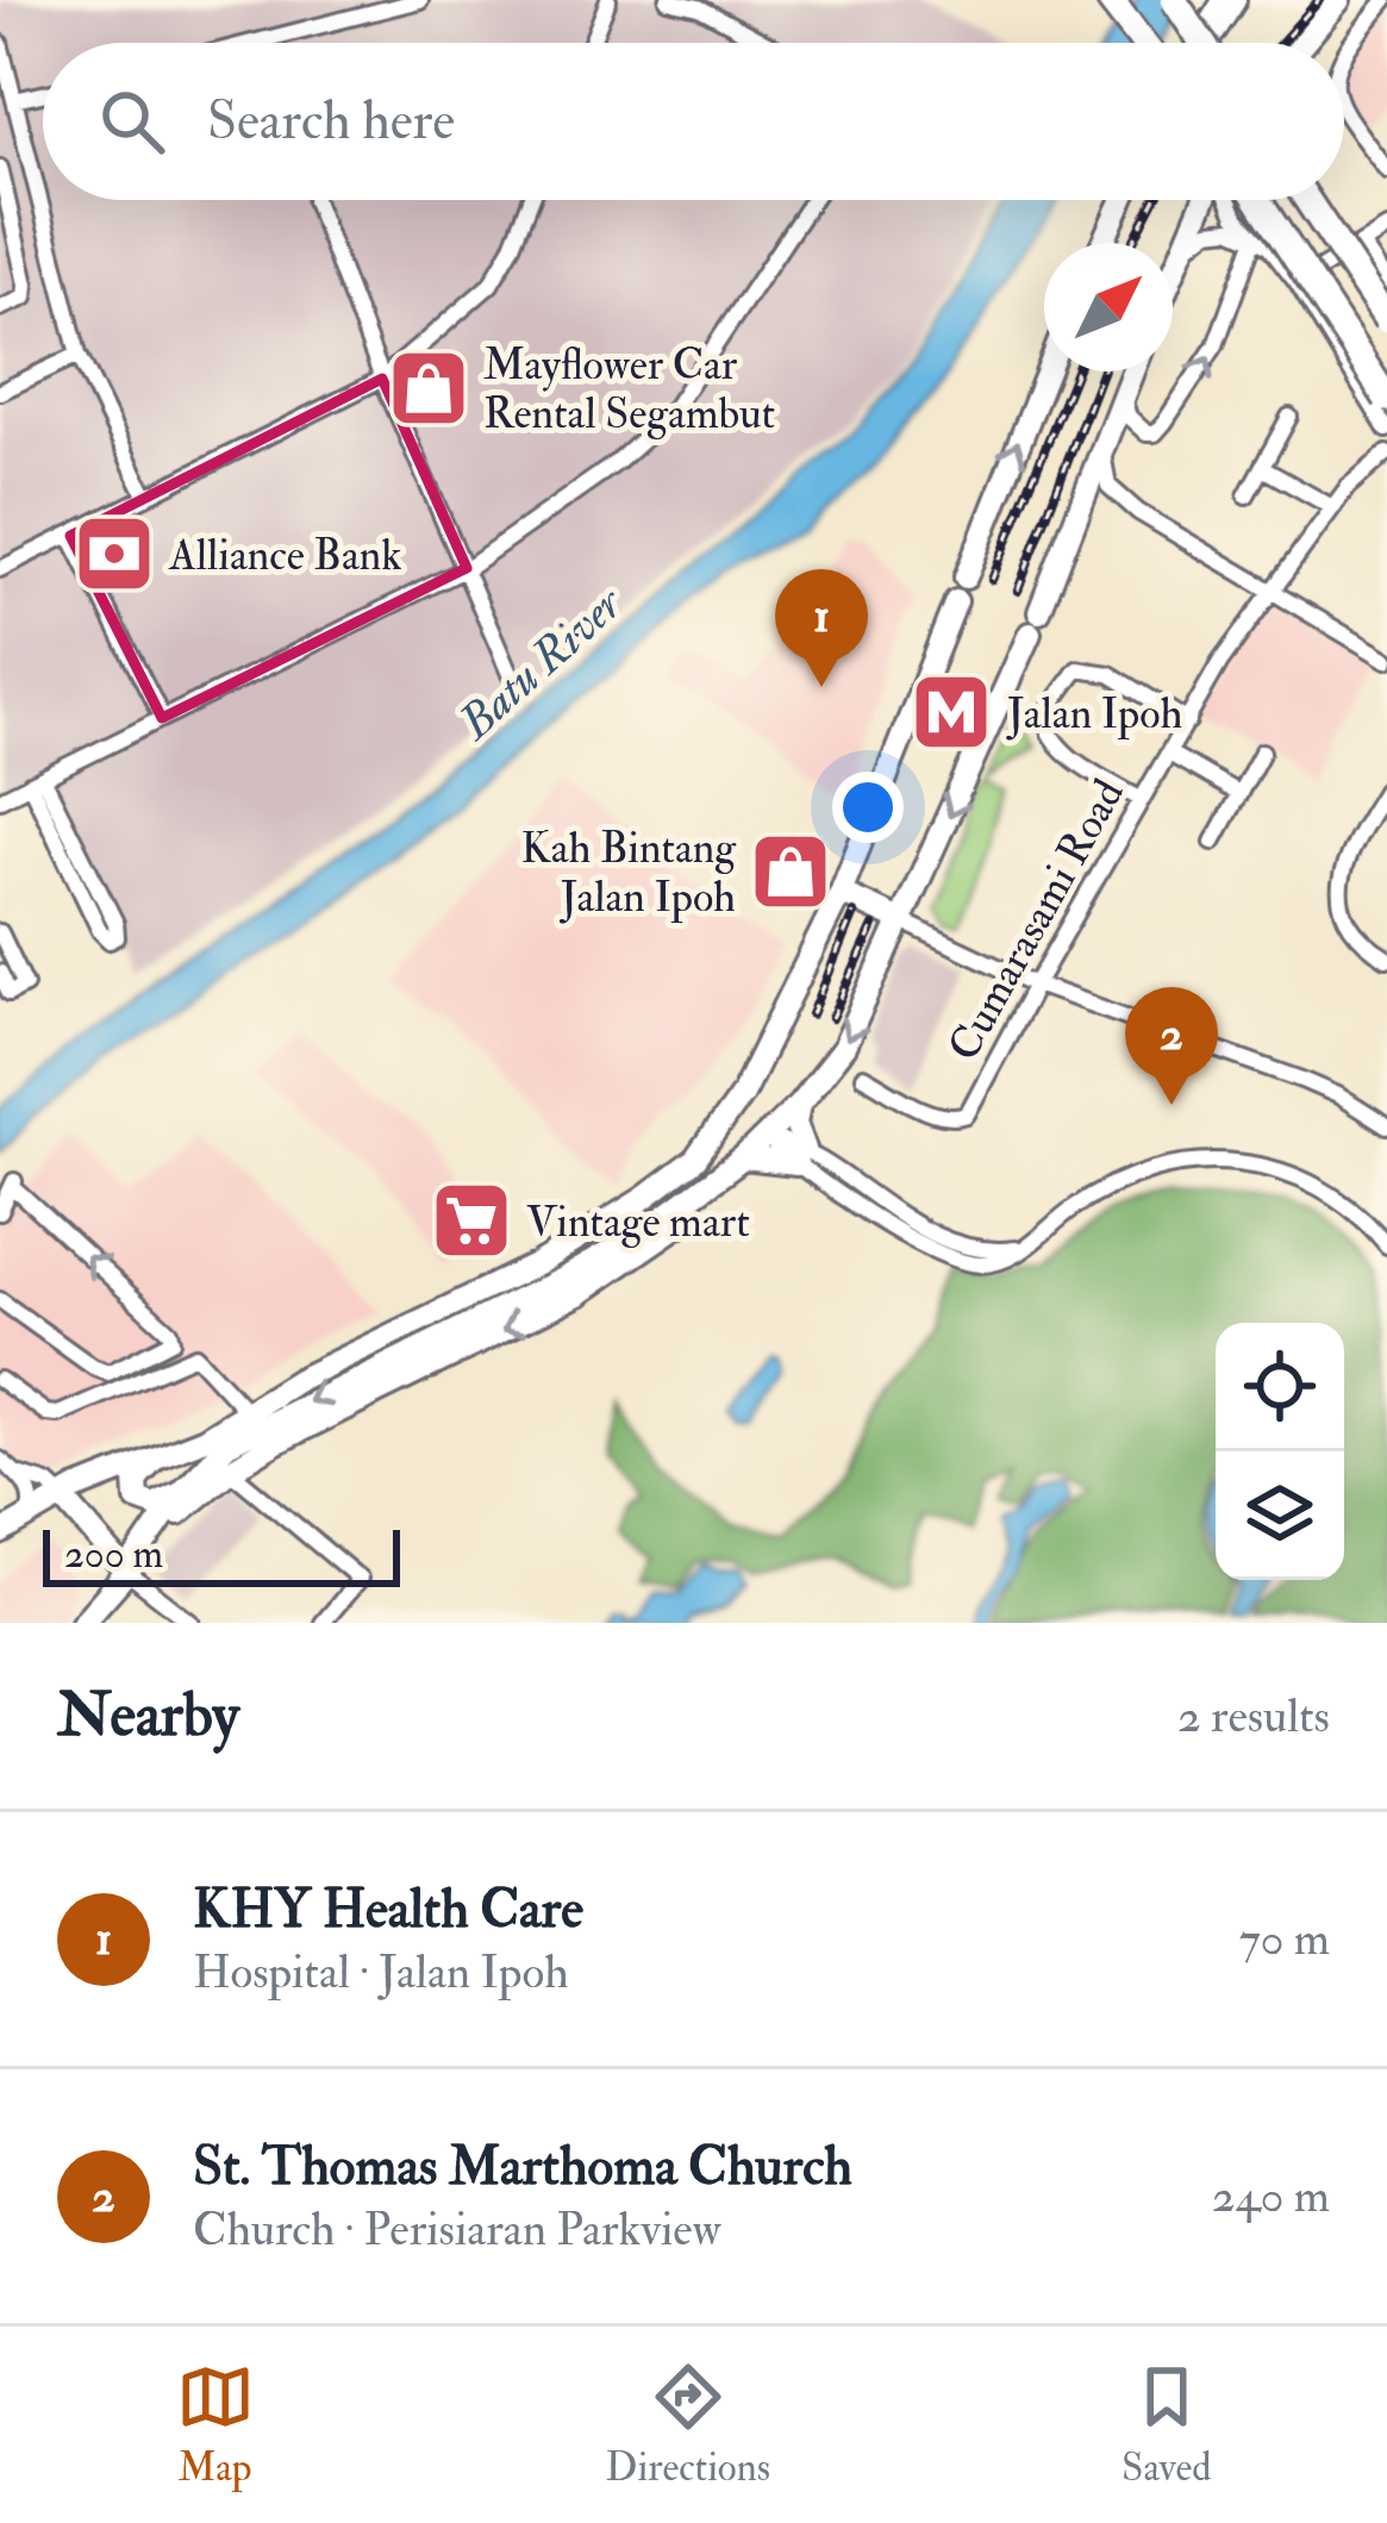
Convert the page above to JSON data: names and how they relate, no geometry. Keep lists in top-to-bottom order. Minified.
{"streets":{"street":["Cumarasami Road"]},"water":["Batu River"],"places":{"shop":["Mayflower Car Rental Segambut","Kah Bintang Jalan Ipoh"],"bank":["Alliance Bank"],"metro station":["Jalan Ipoh"],"supermarket":["Vintage mart"]},"scale_bar":"200 m","north":"top right","page":{"search":"Search here","pins":["1","2"],"scale":"200 m","heading":["Nearby","2 results"],"list":[{"mark":"1","name":"KHY Health Care","note":"Hospital · Jalan Ipoh","value":"70 m"},{"mark":"2","name":"St. Thomas Marthoma Church","note":"Church · Perisiaran Parkview","value":"240 m"}],"nav":["Map","Directions","Saved"]}}
